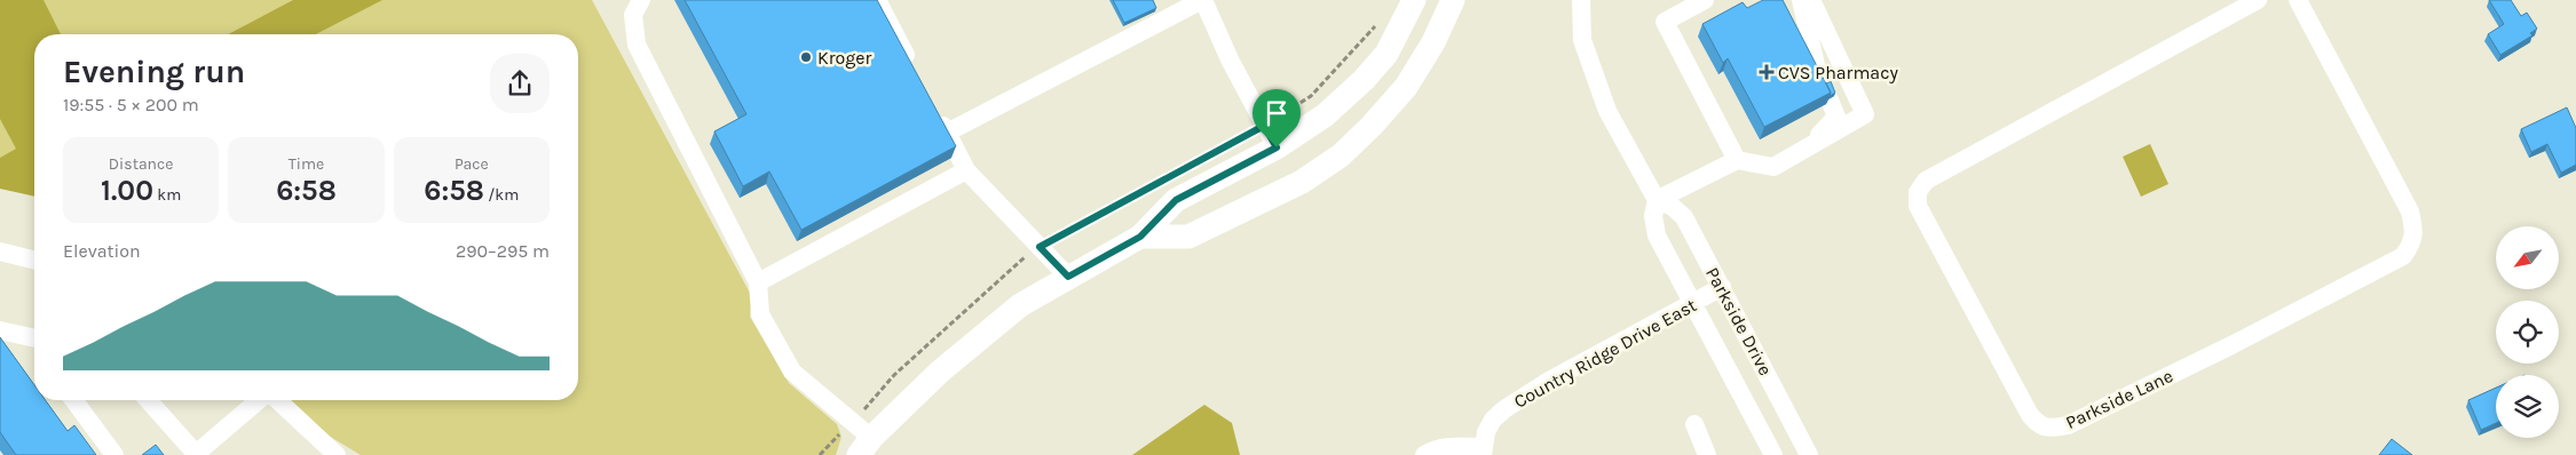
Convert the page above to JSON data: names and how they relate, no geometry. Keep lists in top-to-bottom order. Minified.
{"streets":{"street":["Parkside Drive","Country Ridge Drive East","Parkside Lane"]},"crossings":[["Parkside Drive","Country Ridge Drive East"]],"places":{"other":["Kroger"],"health":["CVS Pharmacy"]},"north":"bottom left","page":{"heading":["Evening run","19:55 · 5 × 200 m"],"stats":[["Distance","1.00 km"],["Time","6:58"],["Pace","6:58 /km"]],"chart":["Elevation","290–295 m"]}}
